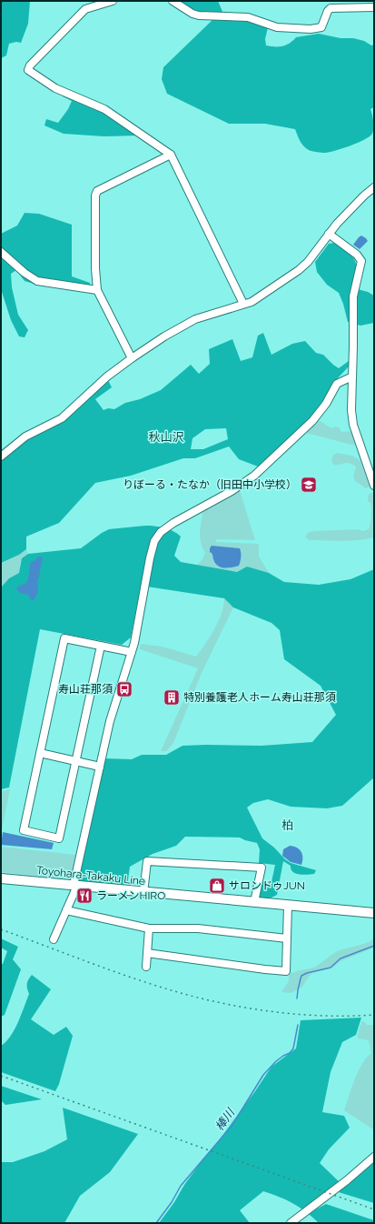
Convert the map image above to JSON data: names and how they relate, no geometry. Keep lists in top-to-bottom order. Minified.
{"streets":{"main road":["Toyohara-Takaku Line"]},"districts":["秋山沢","柏"],"water":["棒川"],"places":{"school or university":["りぼーる・たなか（旧田中小学校）"],"bus stop":["寿山荘那須"],"building":["特別養護老人ホーム寿山荘那須"],"shop":["サロンドゥJUN"],"restaurant":["ラーメンHIRO"]}}
